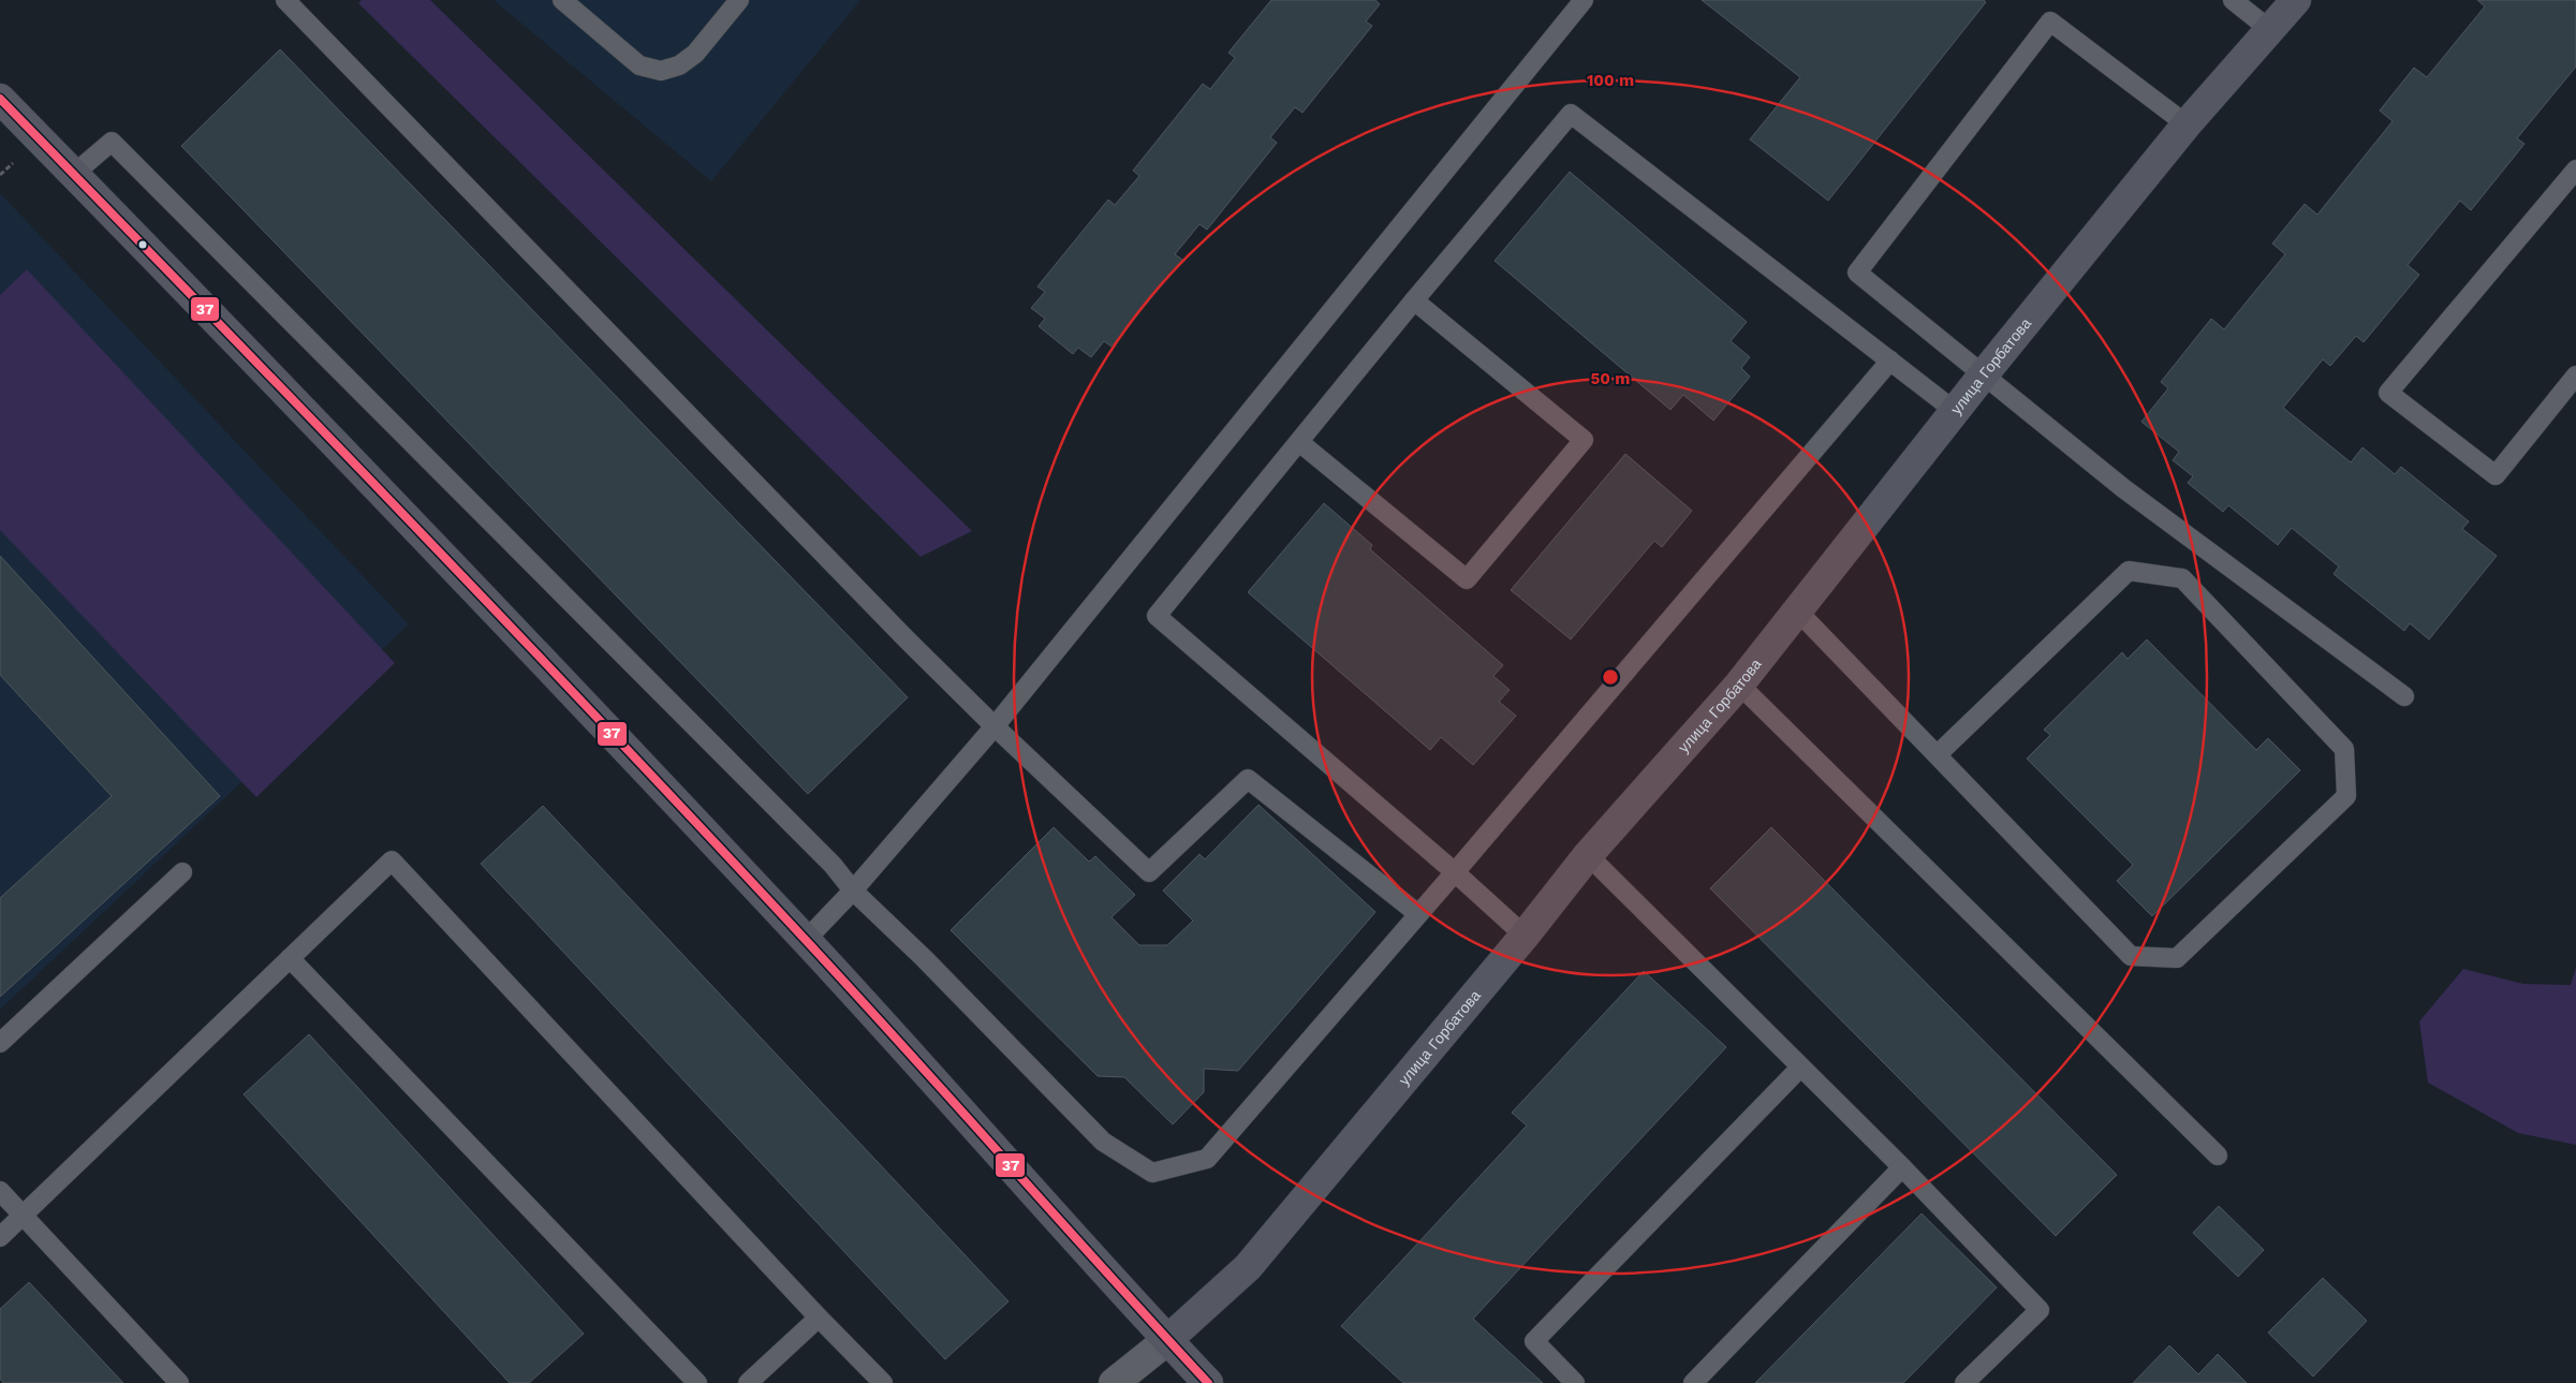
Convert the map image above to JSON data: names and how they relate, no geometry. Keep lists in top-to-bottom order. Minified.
{"streets":{"main road":["улица Горбатова"]},"lines":["transit line 37"],"rings":["100 m","50 m"]}
